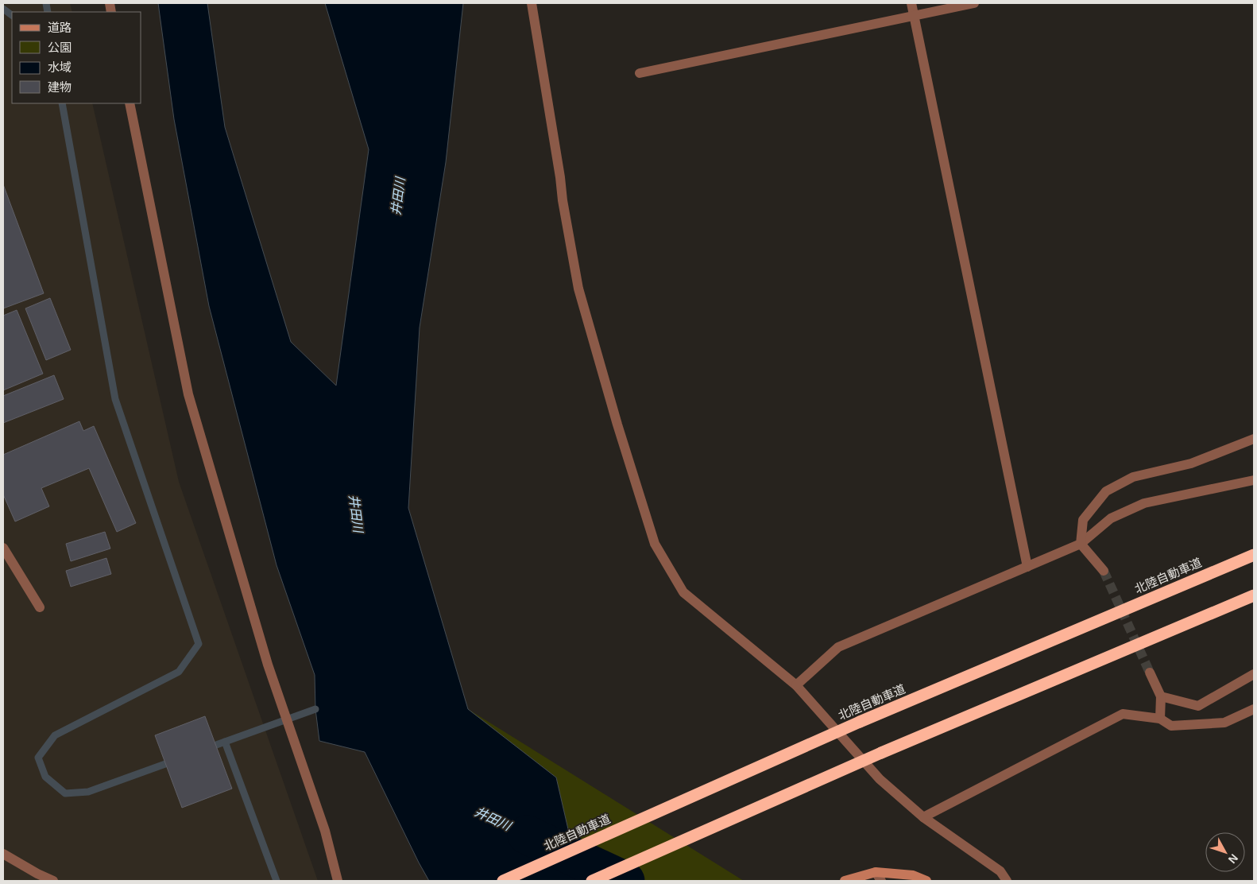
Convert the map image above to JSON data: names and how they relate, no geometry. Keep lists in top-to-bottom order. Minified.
{"streets":{"highway":["北陸自動車道"]},"water":["井田川"],"legend":["道路","公園","水域","建物"],"north":"bottom right"}
